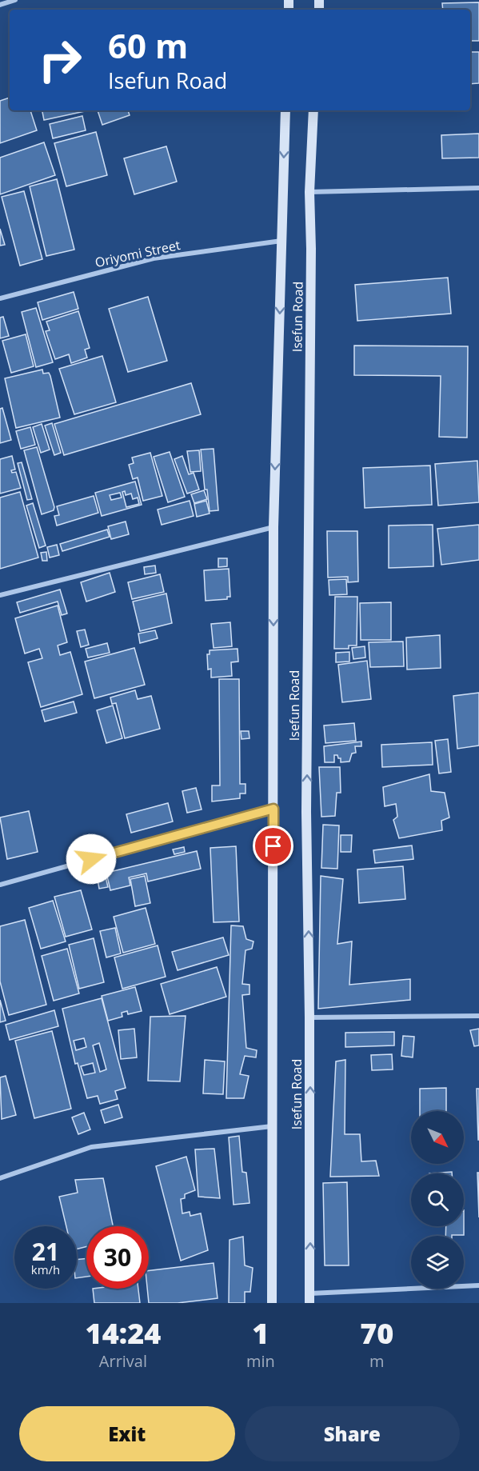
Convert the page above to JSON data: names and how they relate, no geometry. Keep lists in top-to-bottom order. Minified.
{"streets":{"street":["Oriyomi Street","Isefun Road"]},"crossings":[["Oriyomi Street","Isefun Road"]],"north":"bottom right","page":{"turn":["60 m","Isefun Road"],"speed":"21 km/h","limit":"30","eta":["14:24","Arrival","1","min","70","m"],"buttons":["Exit","Share"]}}
